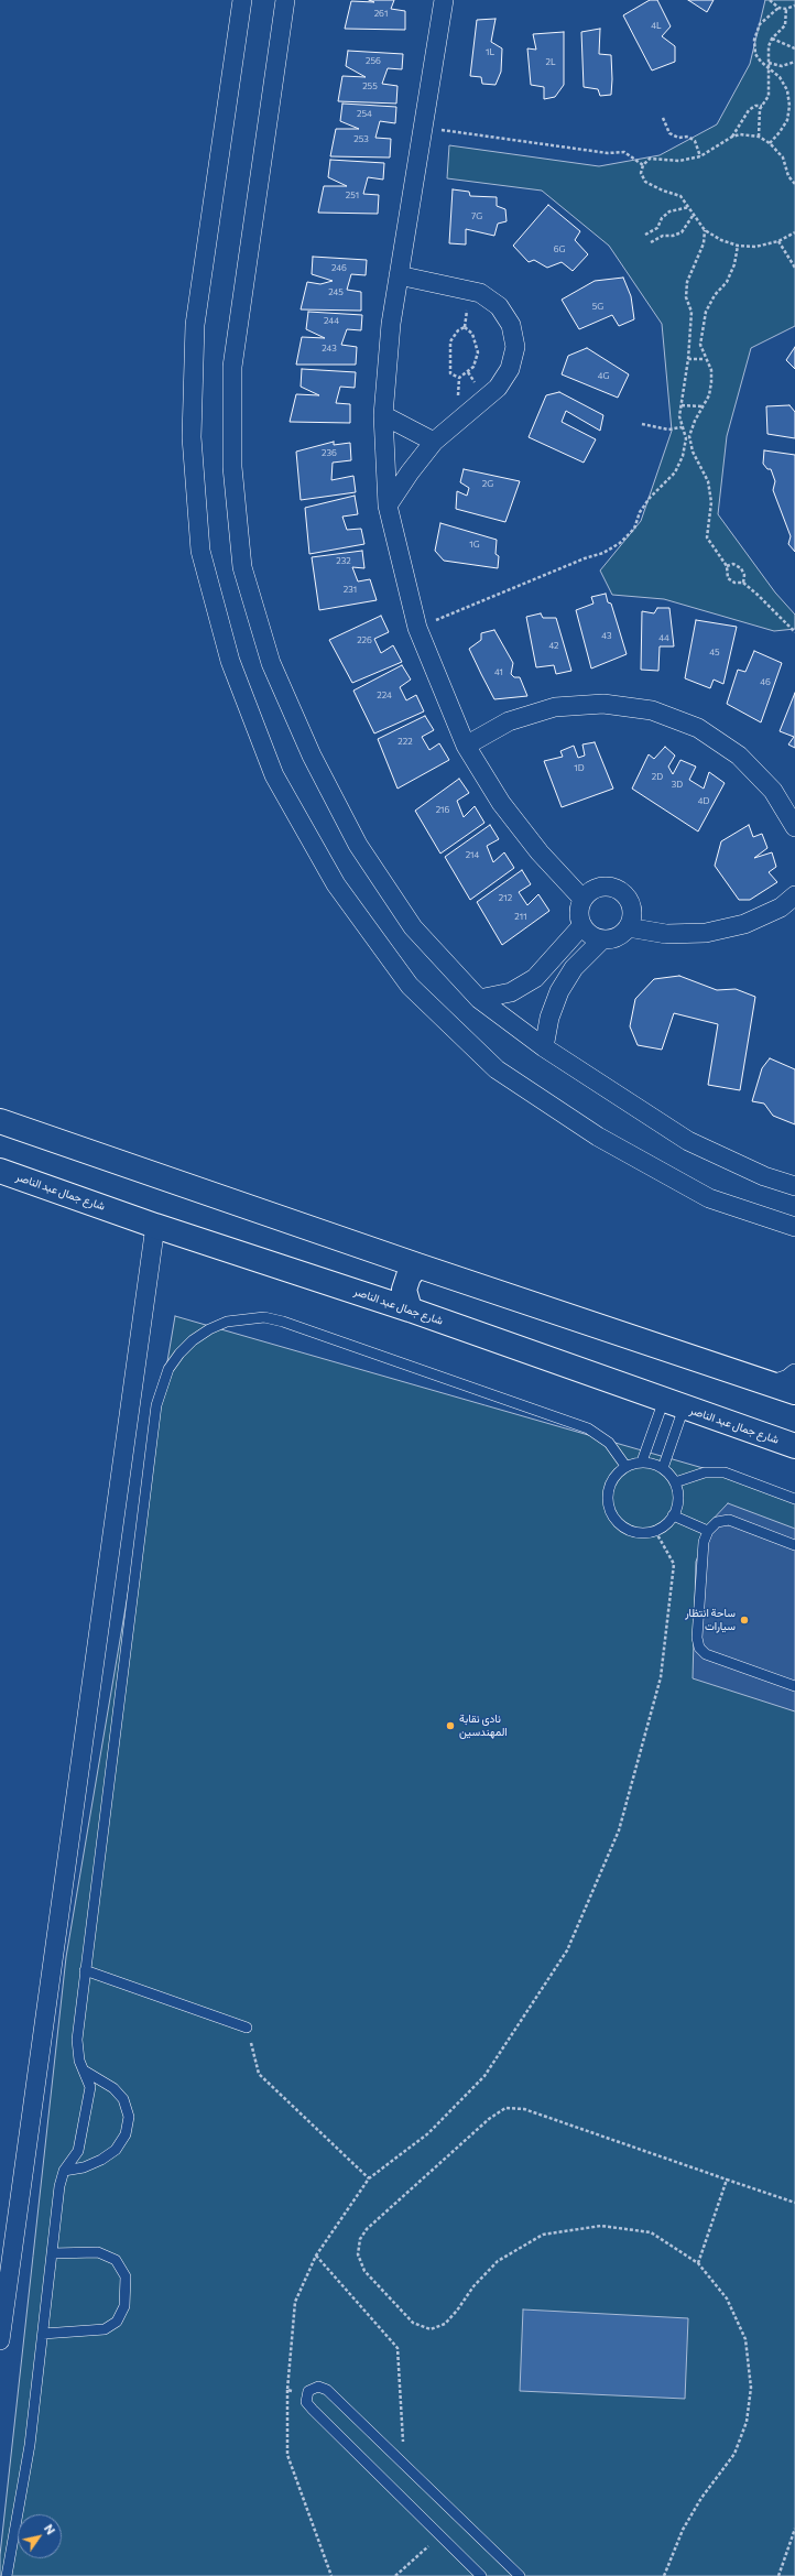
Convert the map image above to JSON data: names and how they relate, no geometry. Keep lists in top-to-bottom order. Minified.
{"streets":{"main road":["شارع جمال عبد الناصر"]},"places":["ساحة انتظار سيارات","نادى نقابة المهندسين"],"house_numbers":["261","4L","1L","256","2L","255","254","253","251","7G","6G","246","245","5G","244","243","4G","236","2G","1G","232","231","43","44","226","42","45","41","46","224","222","1D","2D","3D","4D","216","214","212","211"],"north":"top right"}
